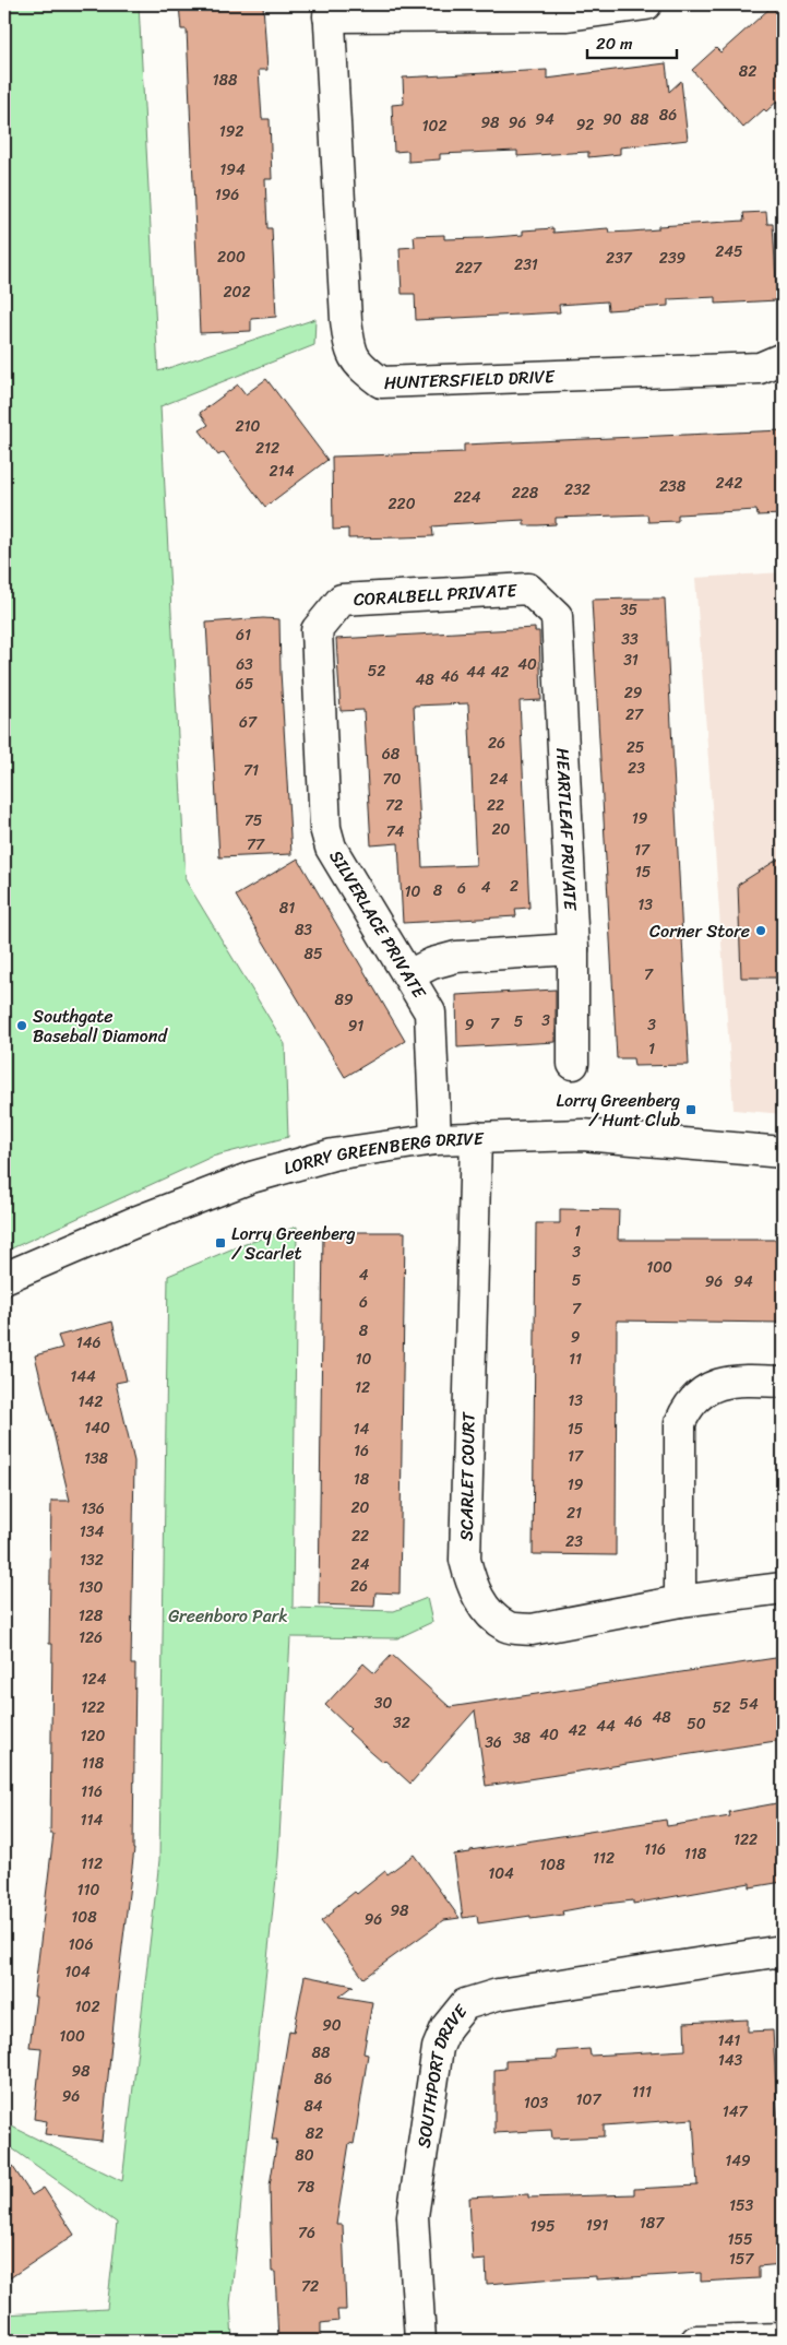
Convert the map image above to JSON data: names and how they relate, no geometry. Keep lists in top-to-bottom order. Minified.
{"streets":{"street":["HUNTERSFIELD DRIVE","CORALBELL PRIVATE","HEARTLEAF PRIVATE","SILVERLACE PRIVATE","LORRY GREENBERG DRIVE","SCARLET COURT","SOUTHPORT DRIVE"]},"crossings":[["CORALBELL PRIVATE","HEARTLEAF PRIVATE"],["CORALBELL PRIVATE","SILVERLACE PRIVATE"],["SILVERLACE PRIVATE","LORRY GREENBERG DRIVE"],["LORRY GREENBERG DRIVE","SCARLET COURT"]],"parks":["Greenboro Park"],"places":{"other":["Corner Store","Southgate Baseball Diamond"],"transit":["Lorry Greenberg / Hunt Club","Lorry Greenberg / Scarlet"]},"house_numbers":["82","188","86","94","90","88","98","96","92","102","192","194","196","245","200","237","239","231","227","202","210","212","214","242","238","232","228","224","220","35","61","33","31","63","40","52","44","42","46","48","65","29","27","67","26","25","68","23","71","70","24","72","22","19","75","20","74","77","17","15","2","4","6","8","10","13","81","83","85","7","89","3","5","7","9","3","91","1","1","3","100","4","5","96","94","6","7","8","9","146","10","11","144","12","13","142","140","14","15","16","17","138","18","19","20","136","21","134","22","23","132","24","26","130","128","126","124","30","54","122","52","48","46","32","50","44","42","40","120","38","36","118","116","114","122","116","118","112","112","108","104","110","98","108","96","106","104","102","90","100","141","88","143","98","86","111","96","107","103","84","147","82","80","149","78","153","187","191","195","76","155","157","72"],"scale_bar":"20 m"}
